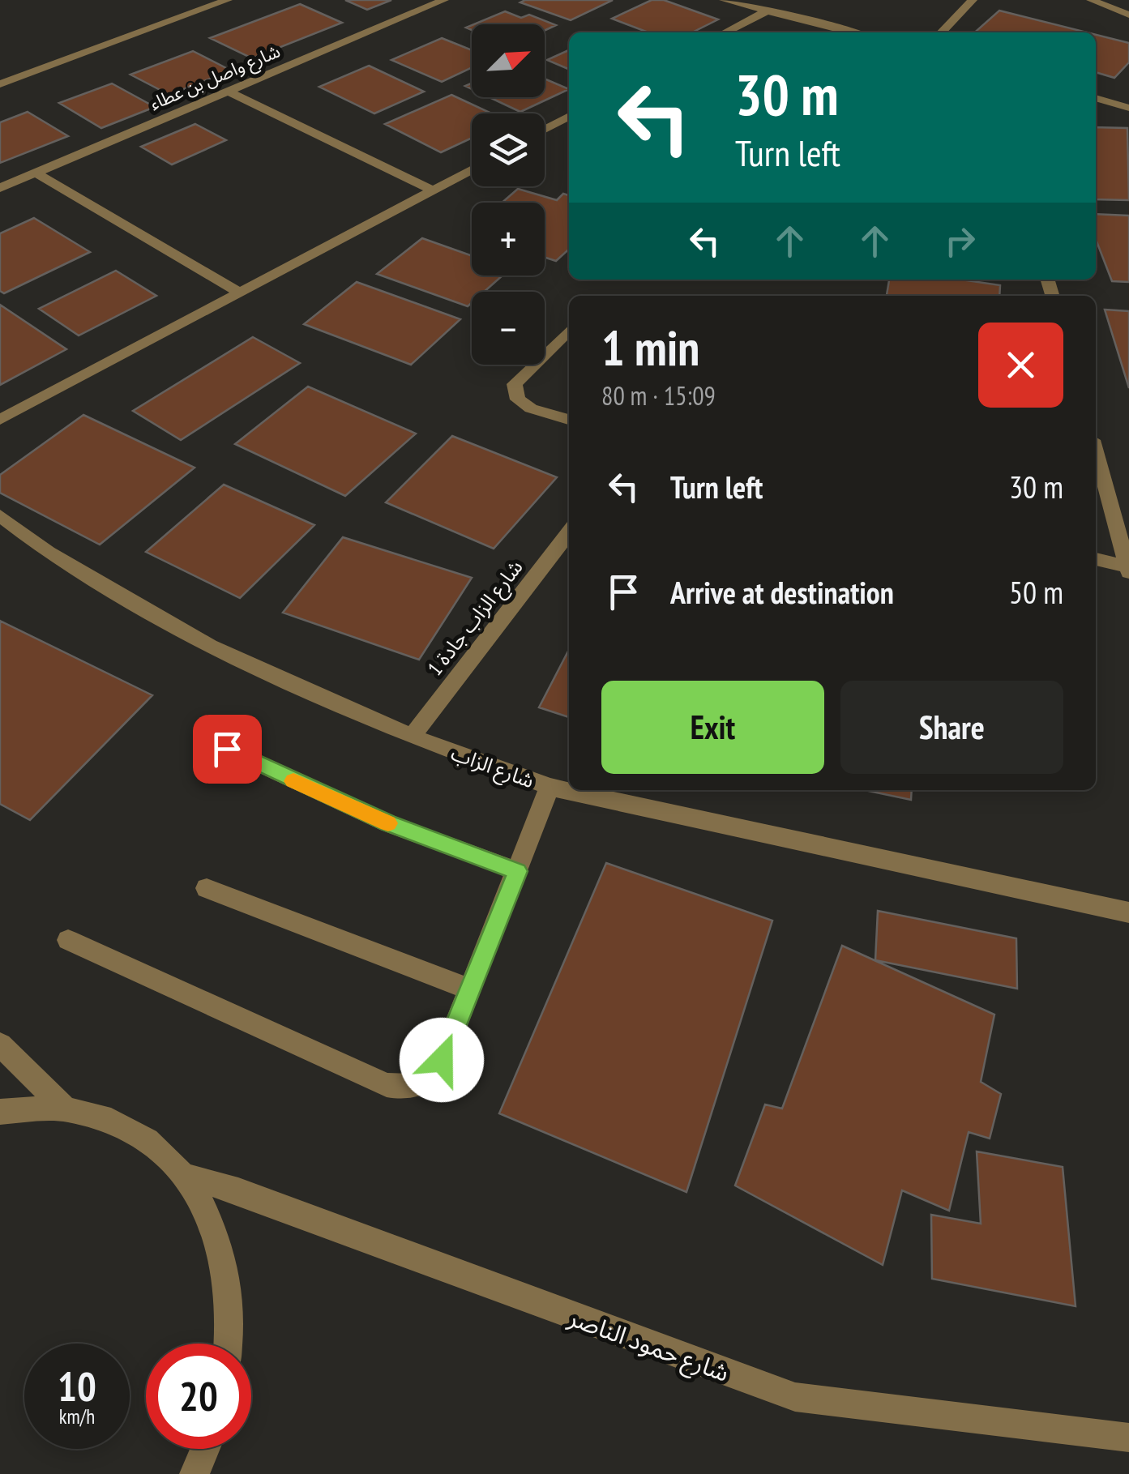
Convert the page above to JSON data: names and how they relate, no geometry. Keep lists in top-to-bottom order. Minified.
{"streets":{"street":["شارع واصل بن عطاء","شارع الزاب جادة 1","شارع الزاب","شارع حمود الناصر"]},"crossings":[["شارع الزاب جادة 1","شارع الزاب"]],"north":"top right","page":{"map_buttons":["+","−"],"turn":["30 m","Turn left"],"heading":["1 min","80 m · 15:09"],"list":[{"name":"Turn left","value":"30 m"},{"name":"Arrive at destination","value":"50 m"}],"buttons":["Exit","Share"],"speed":"10 km/h","limit":"20"}}
